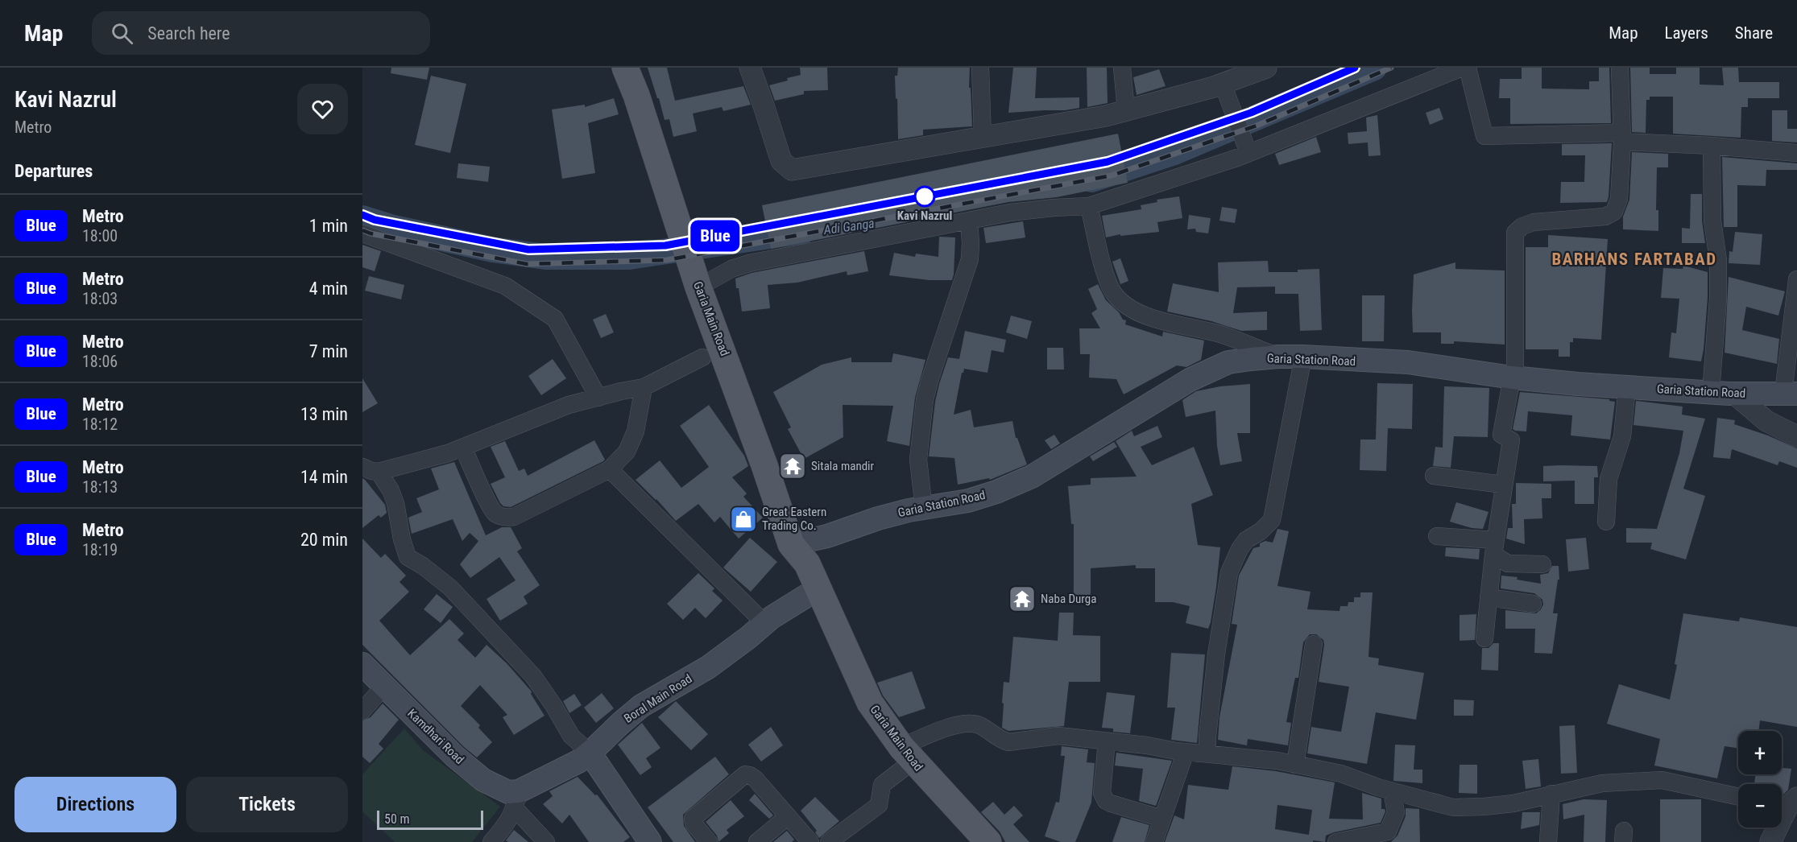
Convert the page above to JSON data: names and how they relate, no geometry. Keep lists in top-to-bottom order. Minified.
{"streets":{"main road":["Garia Main Road","Garia Station Road","Boral Main Road","Kamdhari Road"]},"crossings":[["Garia Main Road","Garia Station Road"],["Garia Main Road","Boral Main Road"],["Boral Main Road","Kamdhari Road"]],"districts":["BARHANS FARTABAD"],"water":["Adi Ganga"],"places":{"other":["Kavi Nazrul"],"temple":["Sitala mandir","Naba Durga"],"shop":["Great Eastern Trading Co."]},"lines":["metro line Blue"],"scale_bar":"50 m","page":{"header":"Map","search":"Search here","nav":["Map","Layers","Share"],"heading":[["Kavi Nazrul","Metro"],"Departures"],"on_map":"Blue","list":[{"mark":"Blue","name":"Metro","note":"18:00","value":"1 min"},{"mark":"Blue","name":"Metro","note":"18:03","value":"4 min"},{"mark":"Blue","name":"Metro","note":"18:06","value":"7 min"},{"mark":"Blue","name":"Metro","note":"18:12","value":"13 min"},{"mark":"Blue","name":"Metro","note":"18:13","value":"14 min"},{"mark":"Blue","name":"Metro","note":"18:19","value":"20 min"}],"map_buttons":["+","−"],"buttons":["Directions","Tickets"],"scale":"50 m"}}
